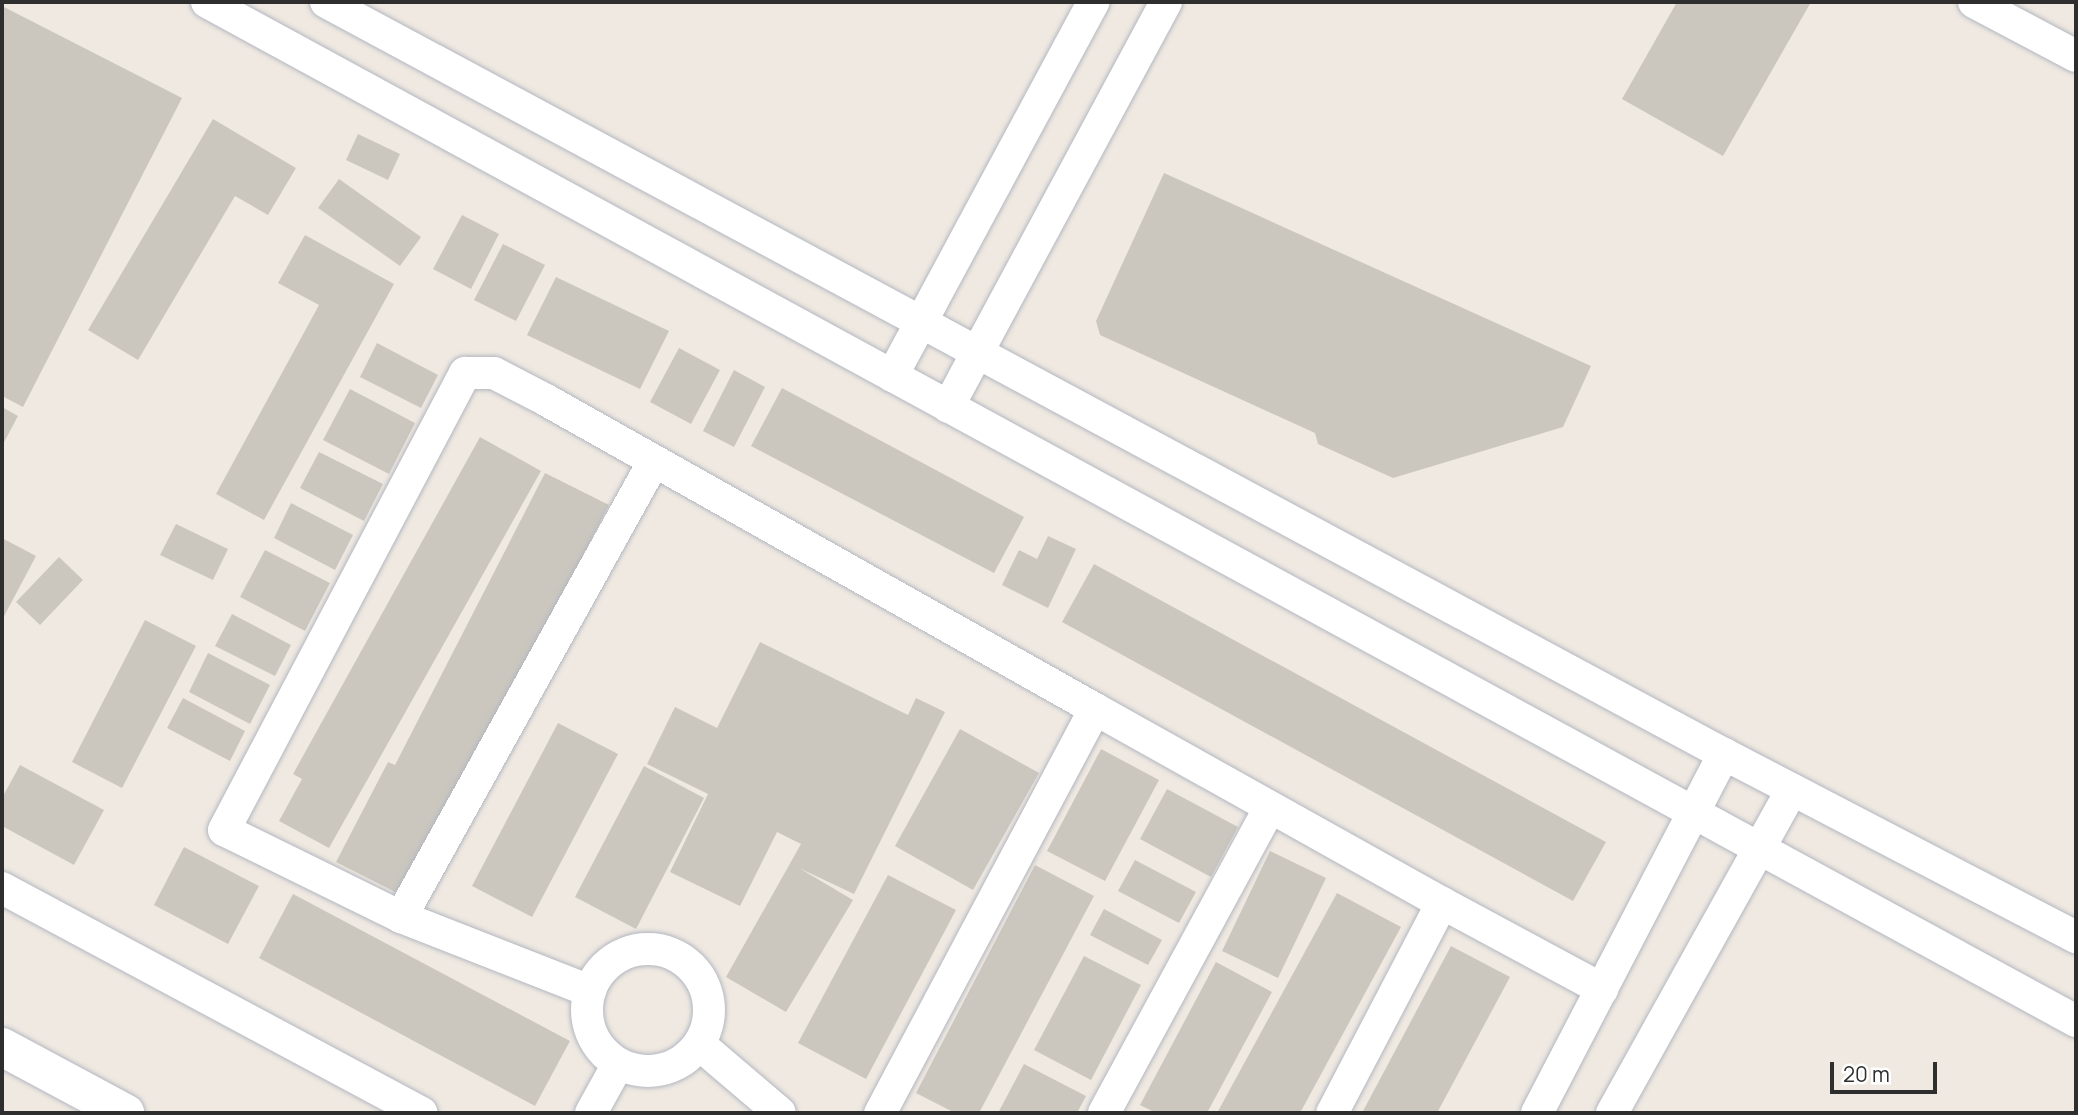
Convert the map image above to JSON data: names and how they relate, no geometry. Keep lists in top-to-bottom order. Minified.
{"scale_bar":"20 m"}
